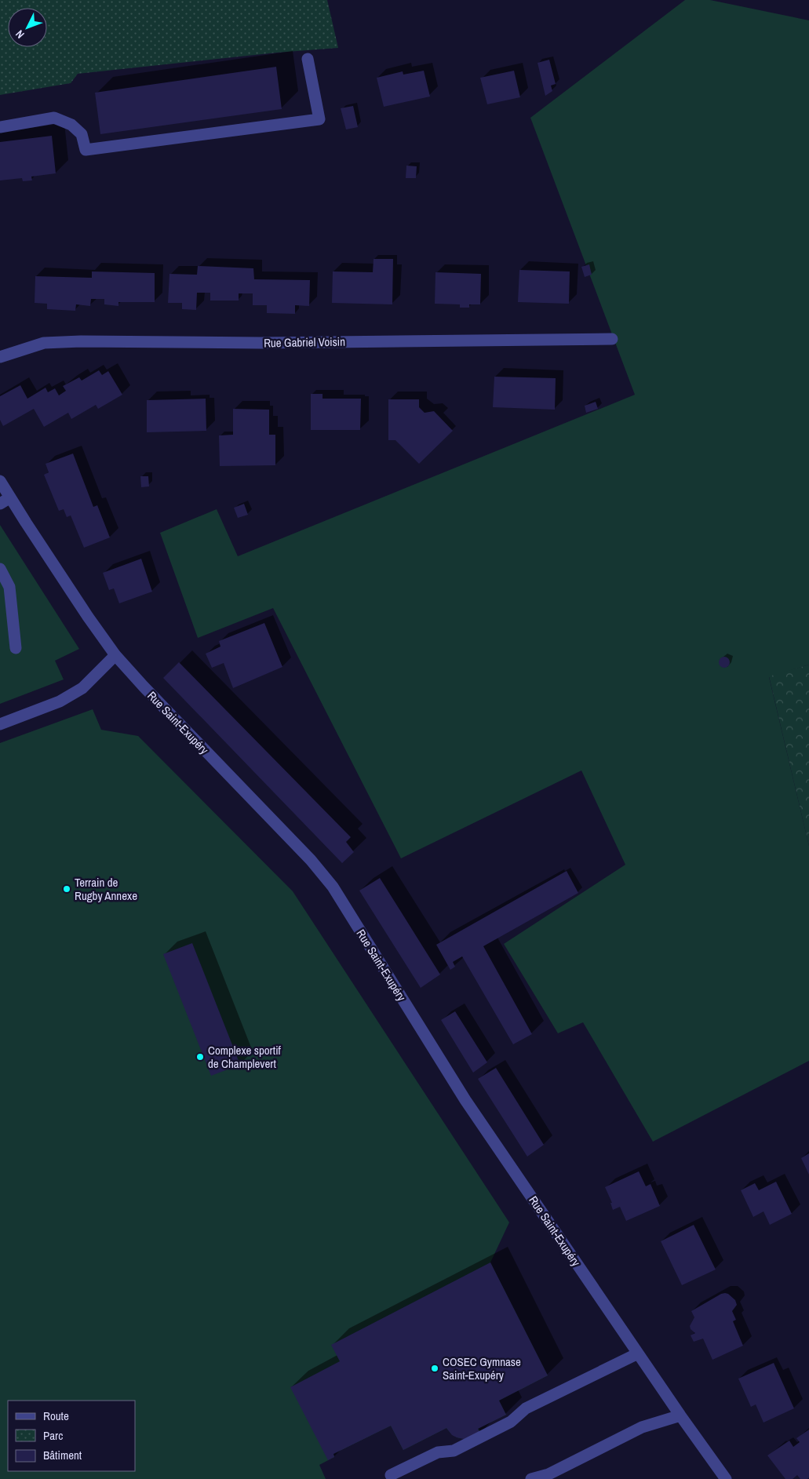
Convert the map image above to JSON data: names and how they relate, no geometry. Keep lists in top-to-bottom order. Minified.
{"streets":{"street":["Rue Gabriel Voisin","Rue Saint-Exupéry"]},"places":["Terrain de Rugby Annexe","Complexe sportif de Champlevert","COSEC Gymnase Saint-Exupéry"],"legend":["Route","Parc","Bâtiment"],"north":"bottom left"}
